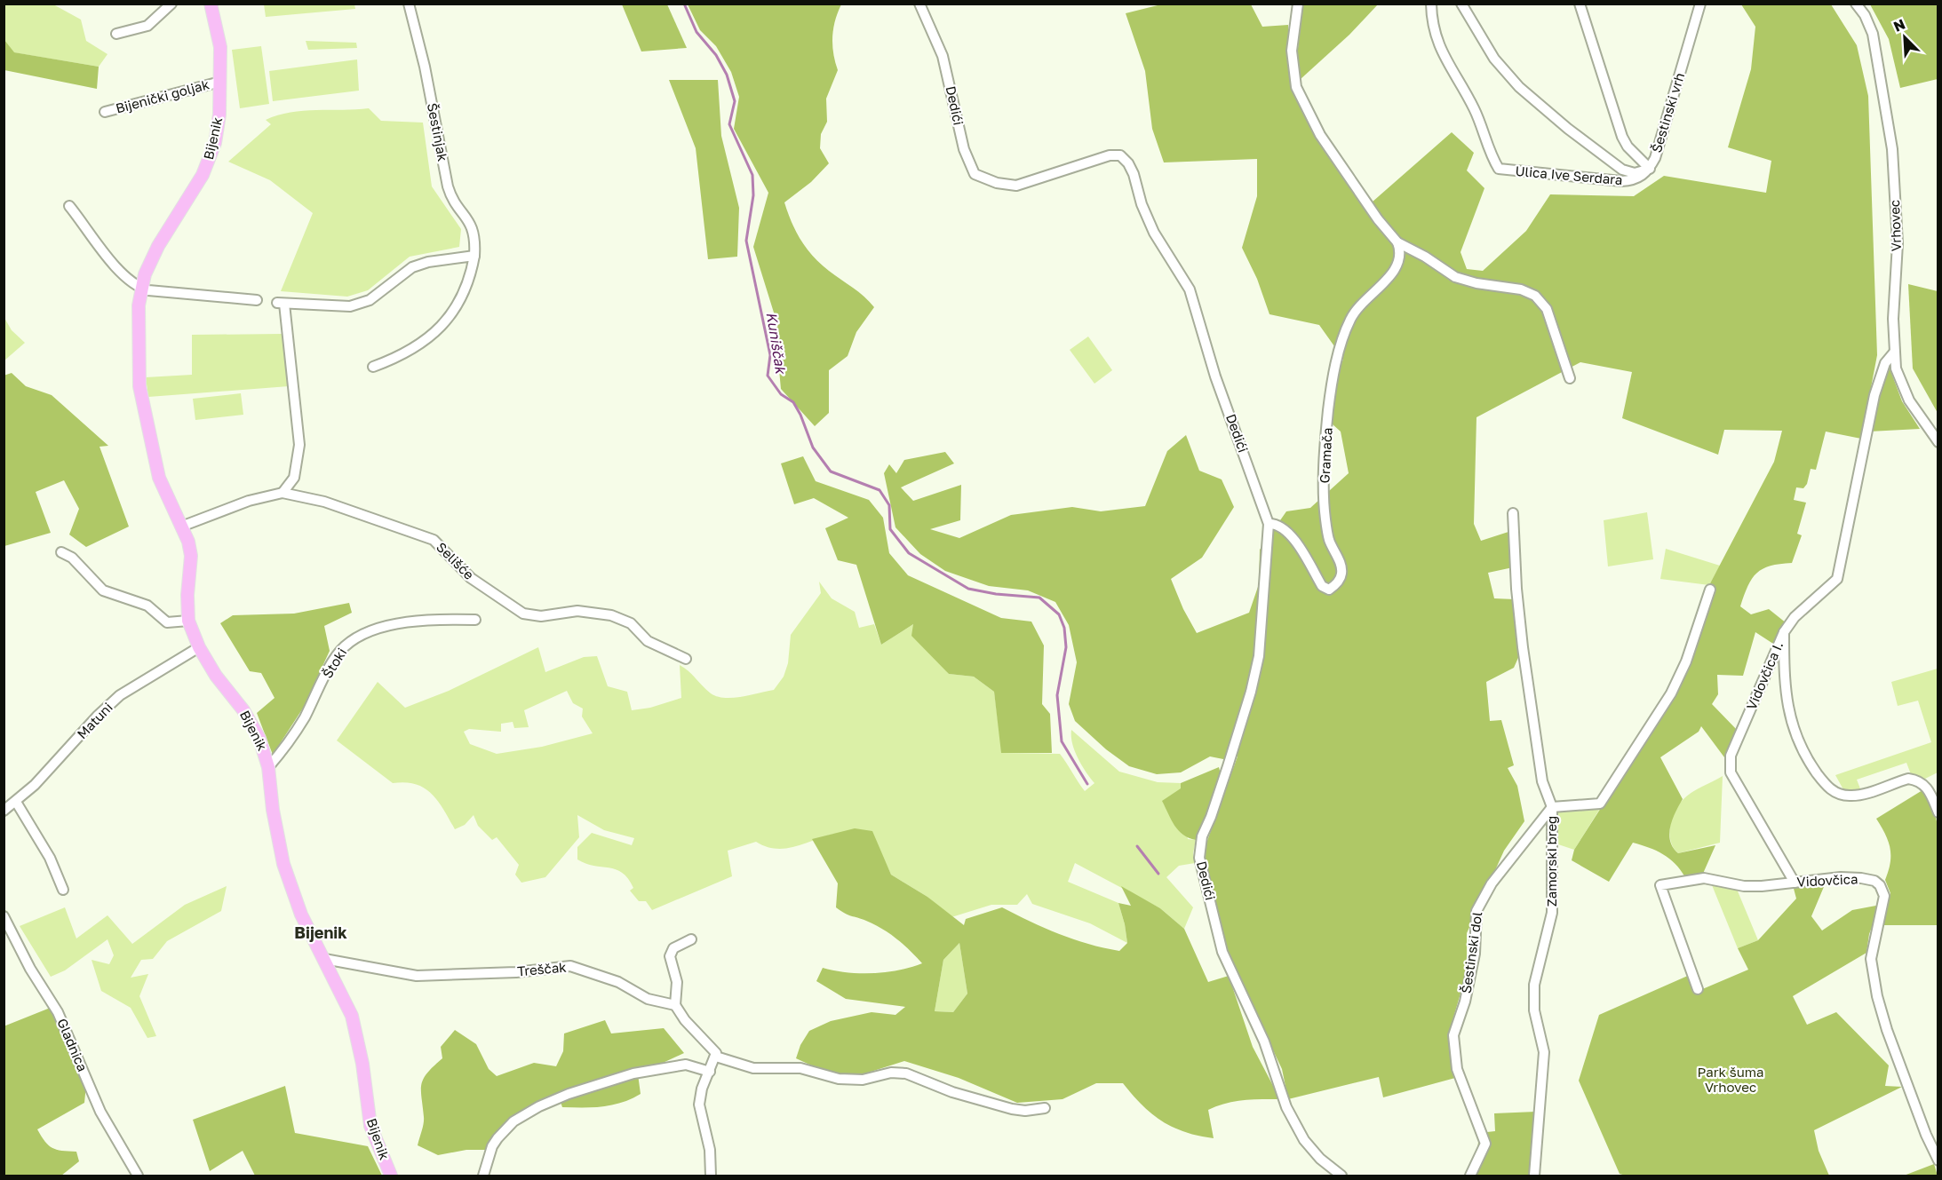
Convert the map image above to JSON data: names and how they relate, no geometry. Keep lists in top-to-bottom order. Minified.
{"streets":{"main road":["Bijenik"],"street":["Bijenički goljak","Dedići","Šestinski vrh","Šestinjak","Ulica Ive Serdara","Vrhovec","Gramača","Selišće","Štoki","Vidovčica I.","Matuni","Zamorski breg","Vidovčica","Šestinski dol","Treščak","Gladnica"]},"crossings":[["Bijenički goljak","Bijenik"],["Dedići","Gramača"],["Šestinski vrh","Ulica Ive Serdara"],["Bijenik","Selišće"],["Bijenik","Štoki"],["Bijenik","Matuni"],["Bijenik","Treščak"],["Vrhovec","Vidovčica I."],["Vidovčica I.","Vidovčica"],["Zamorski breg","Šestinski dol"]],"districts":["Bijenik"],"water":["Kuniščak"],"parks":["Park šuma Vrhovec"],"north":"top left"}
